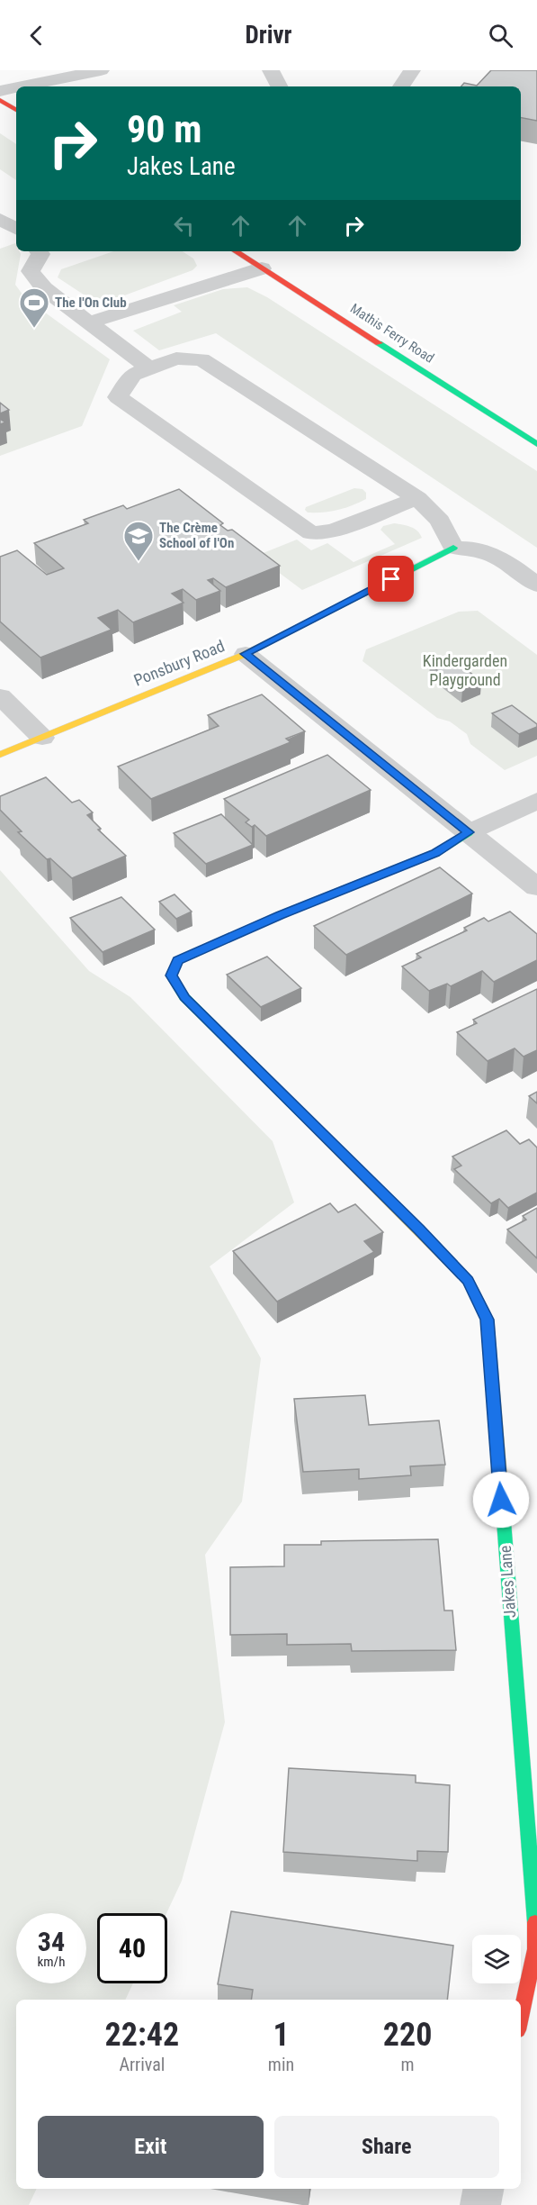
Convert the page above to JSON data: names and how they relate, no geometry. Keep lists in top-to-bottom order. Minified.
{"streets":{"street":["Mathis Ferry Road","Ponsbury Road","Jakes Lane"]},"parks":["Kindergarden Playground"],"places":{"sports":["The I'On Club"],"school or university":["The Crème School of I'On"]},"page":{"header":"Drivr","turn":["90 m","Jakes Lane"],"speed":"34 km/h","limit":"40","eta":["22:42","Arrival","1","min","220","m"],"buttons":["Exit","Share"]}}
